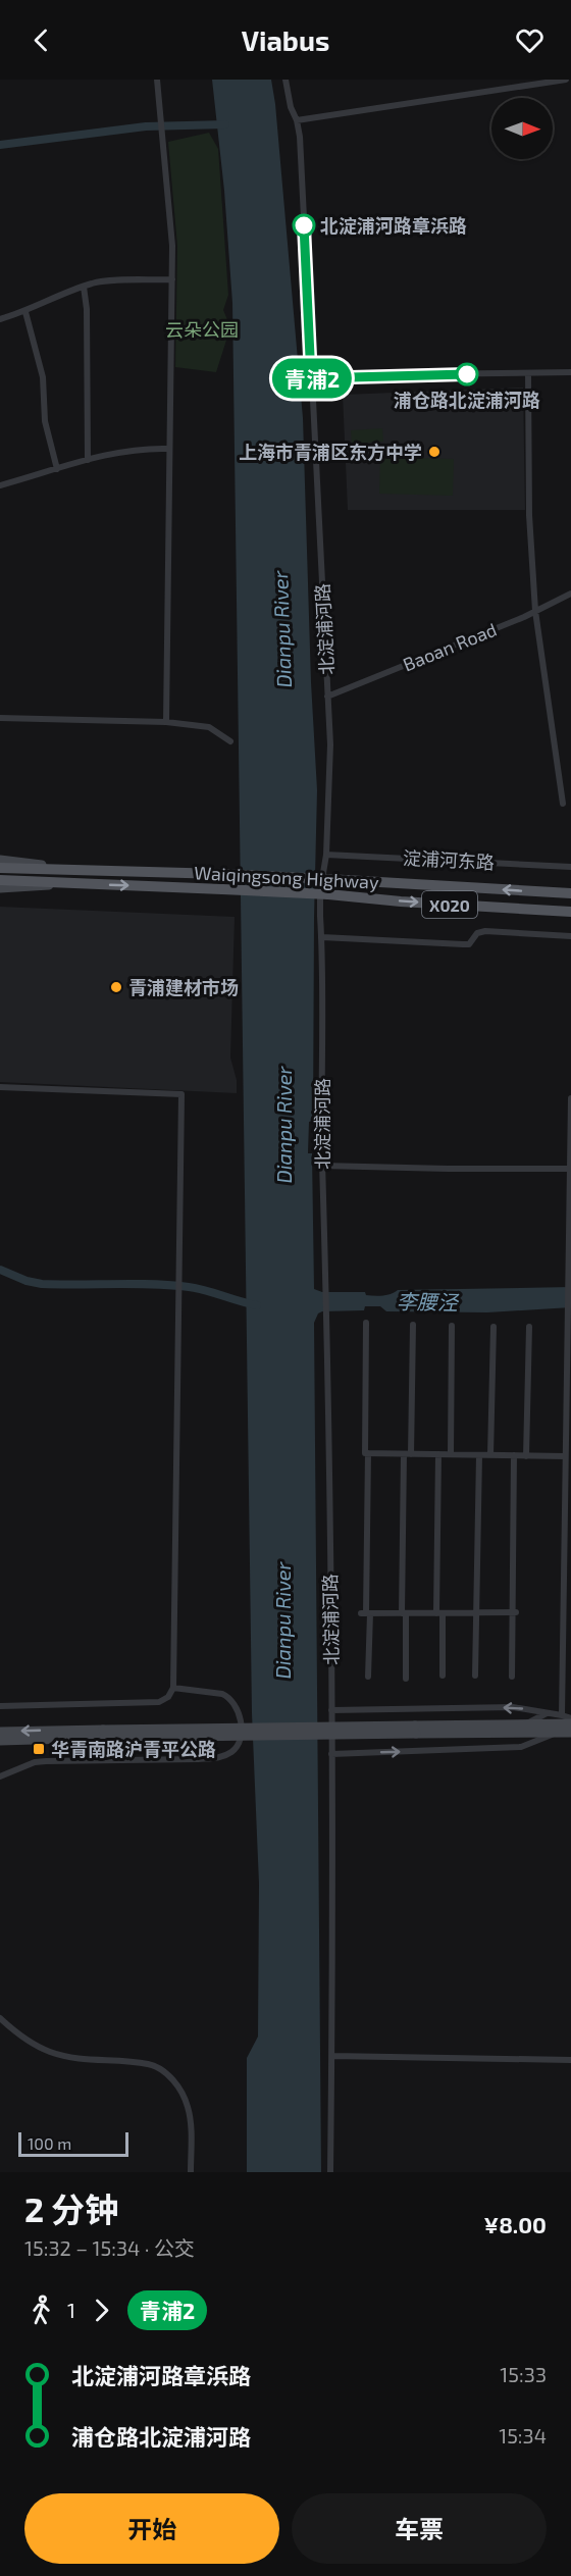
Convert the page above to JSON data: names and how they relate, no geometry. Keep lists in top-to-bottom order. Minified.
{"streets":{"main road":["Waiqingsong Highway","X020"],"street":["北淀浦河路","Baoan Road","淀浦河东路"]},"crossings":[["北淀浦河路","Baoan Road"],["北淀浦河路","淀浦河东路"]],"water":["Dianpu River","李腰泾"],"parks":["云朵公园"],"places":{"other":["北淀浦河路章浜路","浦仓路北淀浦河路","上海市青浦区东方中学","青浦建材市场"],"transit":["华青南路沪青平公路"]},"lines":["bus line 青浦2"],"scale_bar":"100 m","north":"right","page":{"header":"Viabus","on_map":"青浦2","scale":"100 m","heading":["2 分钟","15:32 – 15:34 · 公交","¥8.00"],"legs":["1","青浦2"],"list":[{"name":"北淀浦河路章浜路","value":"15:33"},{"name":"浦仓路北淀浦河路","value":"15:34"}],"buttons":["开始","车票"]}}
